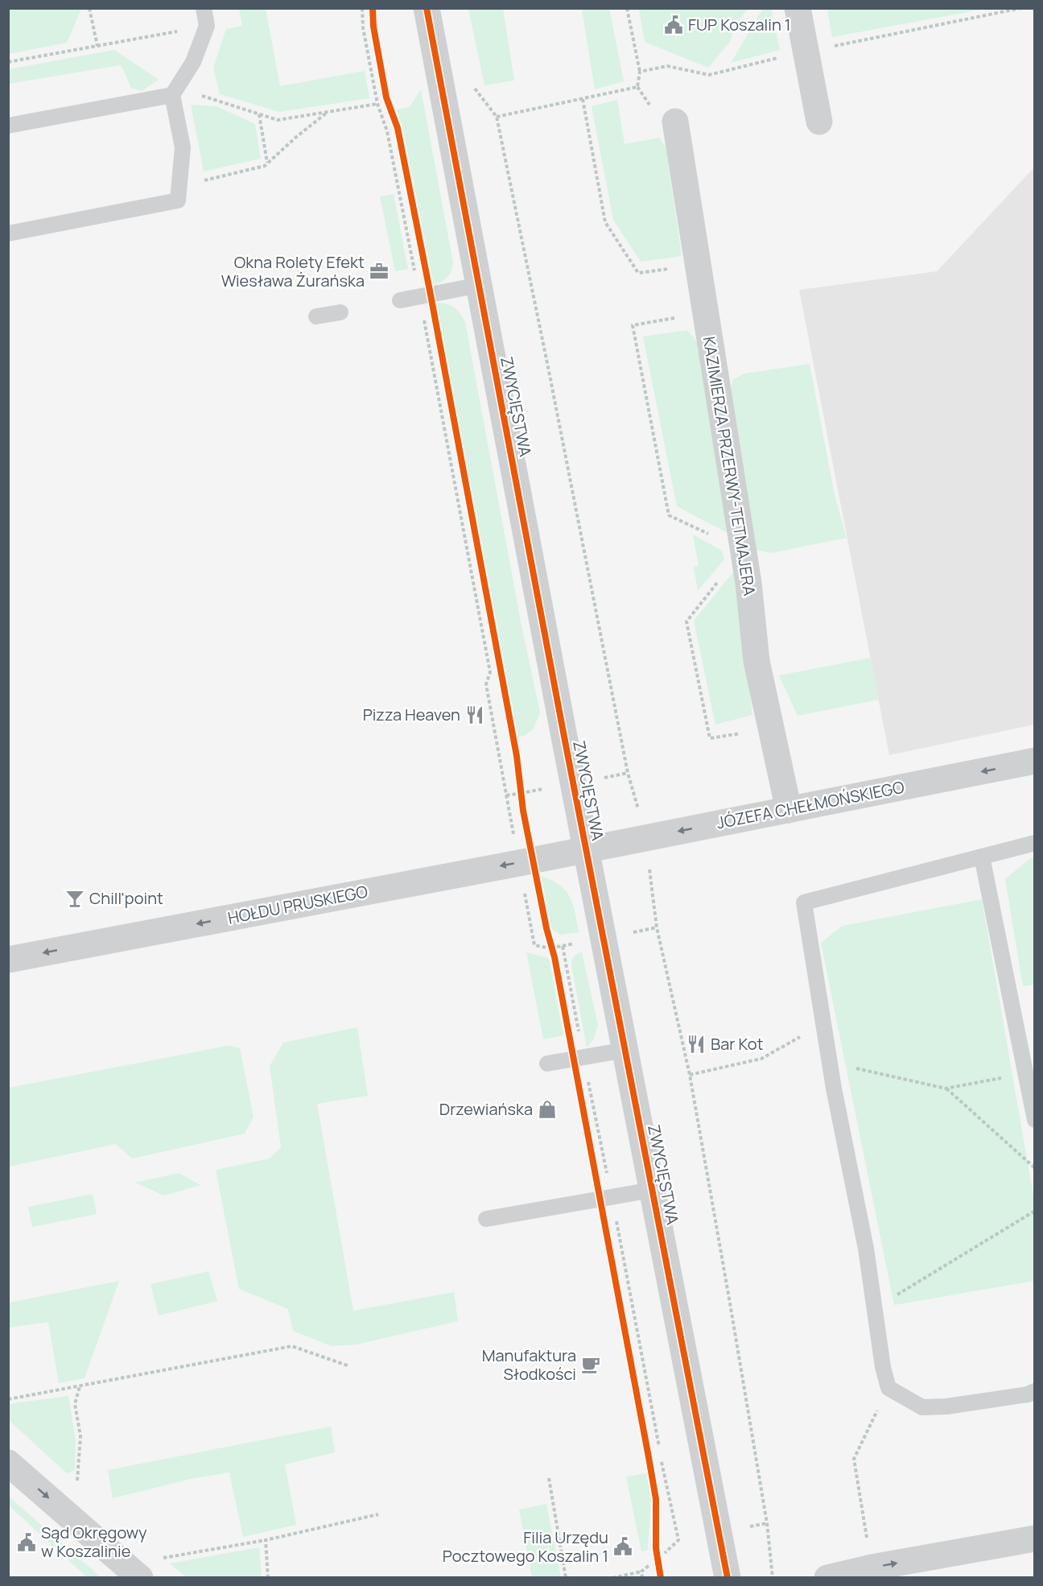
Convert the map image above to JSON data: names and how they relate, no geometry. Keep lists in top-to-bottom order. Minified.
{"streets":{"street":["ZWYCIĘSTWA","KAZIMIERZA PRZERWY-TETMAJERA","JÓZEFA CHEŁMOŃSKIEGO","HOŁDU PRUSKIEGO"]},"crossings":[["ZWYCIĘSTWA","JÓZEFA CHEŁMOŃSKIEGO"],["ZWYCIĘSTWA","HOŁDU PRUSKIEGO"],["KAZIMIERZA PRZERWY-TETMAJERA","JÓZEFA CHEŁMOŃSKIEGO"],["JÓZEFA CHEŁMOŃSKIEGO","HOŁDU PRUSKIEGO"]],"one_way":["JÓZEFA CHEŁMOŃSKIEGO","HOŁDU PRUSKIEGO"],"places":{"public building":["FUP Koszalin 1","Sąd Okręgowy w Koszalinie","Filia Urzędu Pocztowego Koszalin 1"],"office":["Okna Rolety Efekt Wiesława Żurańska"],"restaurant":["Pizza Heaven","Bar Kot"],"bar":["Chill'point"],"shop":["Drzewiańska"],"cafe":["Manufaktura Słodkości"]}}
